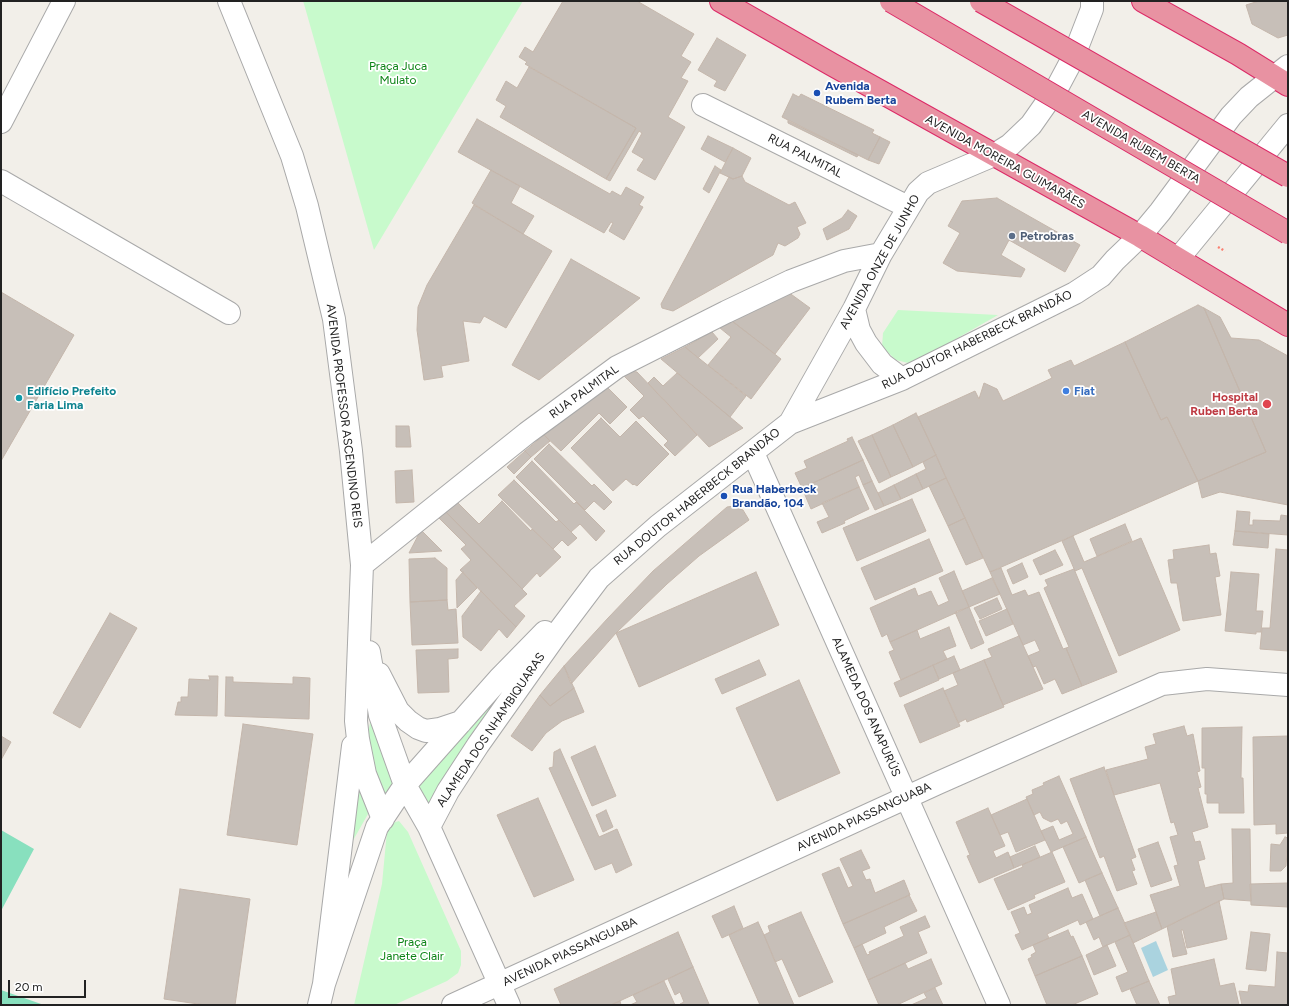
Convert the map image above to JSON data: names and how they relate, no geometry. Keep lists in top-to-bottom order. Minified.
{"streets":{"highway":["AVENIDA RUBEM BERTA","AVENIDA MOREIRA GUIMARÃES"],"street":["RUA PALMITAL","AVENIDA ONZE DE JUNHO","RUA DOUTOR HABERBECK BRANDÃO","AVENIDA PROFESSOR ASCENDINO REIS","ALAMEDA DOS ANAPURÚS","ALAMEDA DOS NHAMBIQUARAS","AVENIDA PIASSANGUABA"]},"crossings":[["RUA PALMITAL","AVENIDA ONZE DE JUNHO"],["RUA PALMITAL","AVENIDA PROFESSOR ASCENDINO REIS"],["AVENIDA MOREIRA GUIMARÃES","AVENIDA ONZE DE JUNHO"],["AVENIDA MOREIRA GUIMARÃES","RUA DOUTOR HABERBECK BRANDÃO"],["AVENIDA ONZE DE JUNHO","RUA DOUTOR HABERBECK BRANDÃO"],["RUA DOUTOR HABERBECK BRANDÃO","ALAMEDA DOS ANAPURÚS"],["RUA DOUTOR HABERBECK BRANDÃO","ALAMEDA DOS NHAMBIQUARAS"],["AVENIDA PROFESSOR ASCENDINO REIS","ALAMEDA DOS NHAMBIQUARAS"],["ALAMEDA DOS ANAPURÚS","AVENIDA PIASSANGUABA"],["ALAMEDA DOS NHAMBIQUARAS","AVENIDA PIASSANGUABA"]],"parks":["Praça Juca Mulato","Praça Janete Clair"],"places":["Avenida Rubem Berta","Petrobras","Fiat","Edifício Prefeito Faria Lima","Hospital Ruben Berta","Rua Haberbeck Brandão, 104"],"scale_bar":"20 m"}
